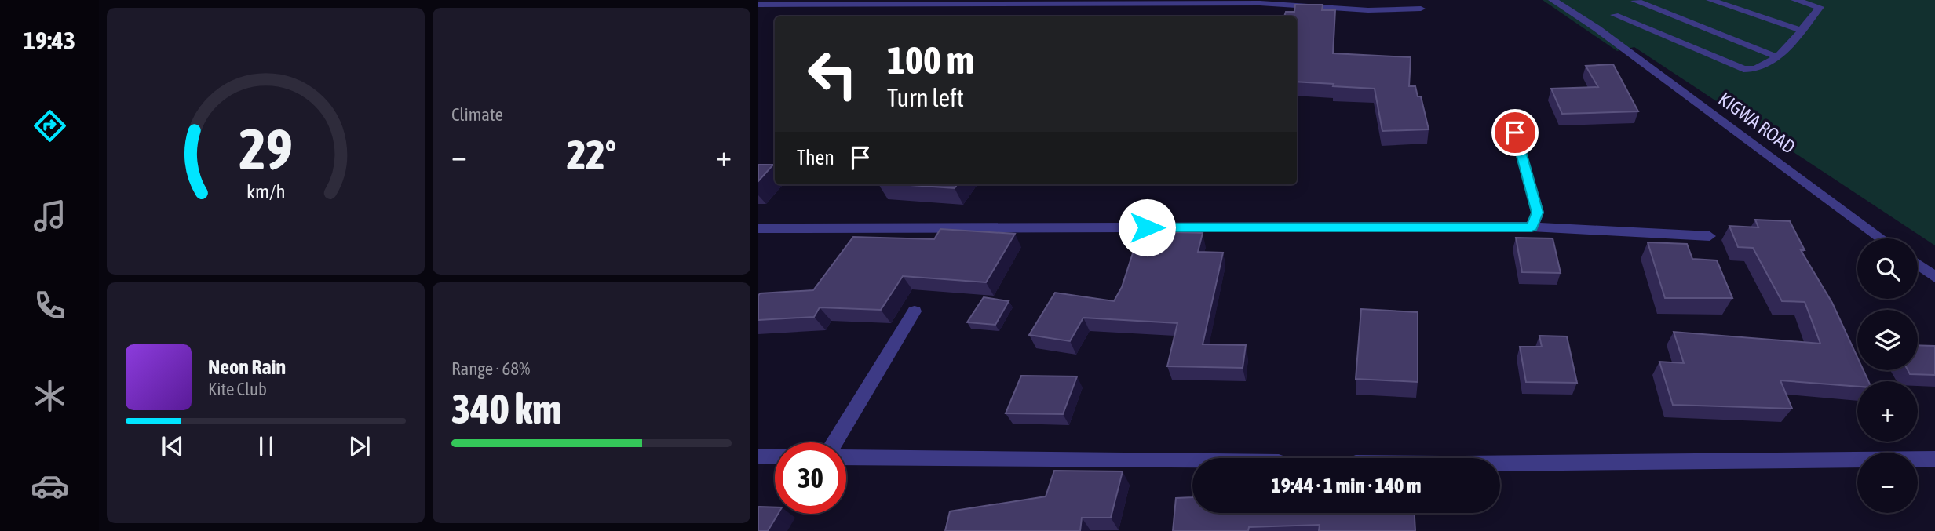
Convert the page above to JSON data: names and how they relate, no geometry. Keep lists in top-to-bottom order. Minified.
{"streets":{"street":["KIGWA ROAD"]},"page":{"tabs":"19:43","tile":["Climate",["Range · 68%","340 km"]],"turn":["100 m","Turn left"],"then":"Then","heat":["−","22°","+"],"map_buttons":["+","−"],"song":["Neon Rain","Kite Club"],"limit":"30","trip":"19:44 · 1 min · 140 m","gauge":["29","km/h"]}}
